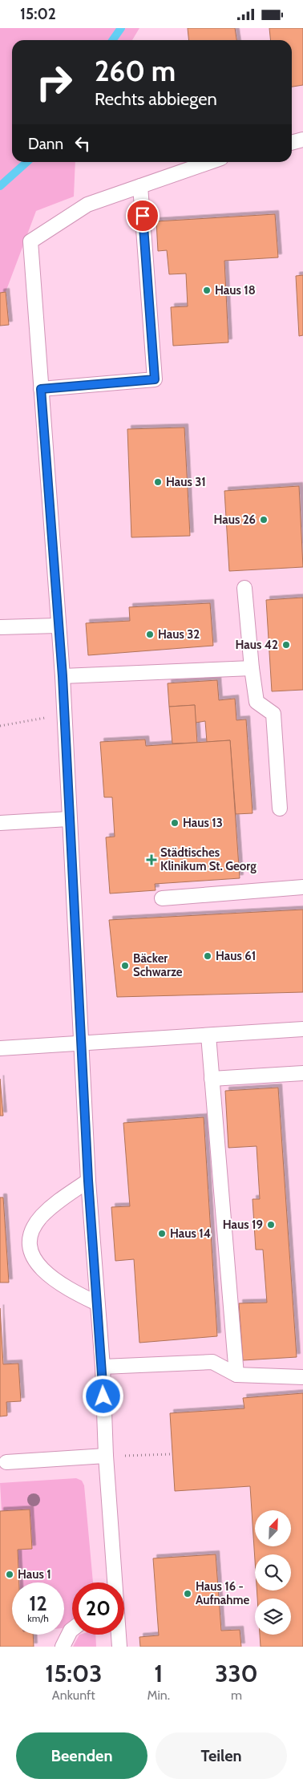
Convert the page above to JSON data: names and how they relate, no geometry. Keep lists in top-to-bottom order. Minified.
{"places":{"other":["Haus 18","Haus 31","Haus 26","Haus 32","Haus 42","Haus 13","Haus 61","Bäcker Schwarze","Haus 19","Haus 14","Haus 1","Haus 16 - Aufnahme"],"health":["Städtisches Klinikum St. Georg"]},"north":"top right","page":{"status":"15:02","turn":["260 m","Rechts abbiegen"],"then":"Dann","speed":"12 km/h","limit":"20","eta":["15:03","Ankunft","1","Min.","330","m"],"buttons":["Beenden","Teilen"]}}
